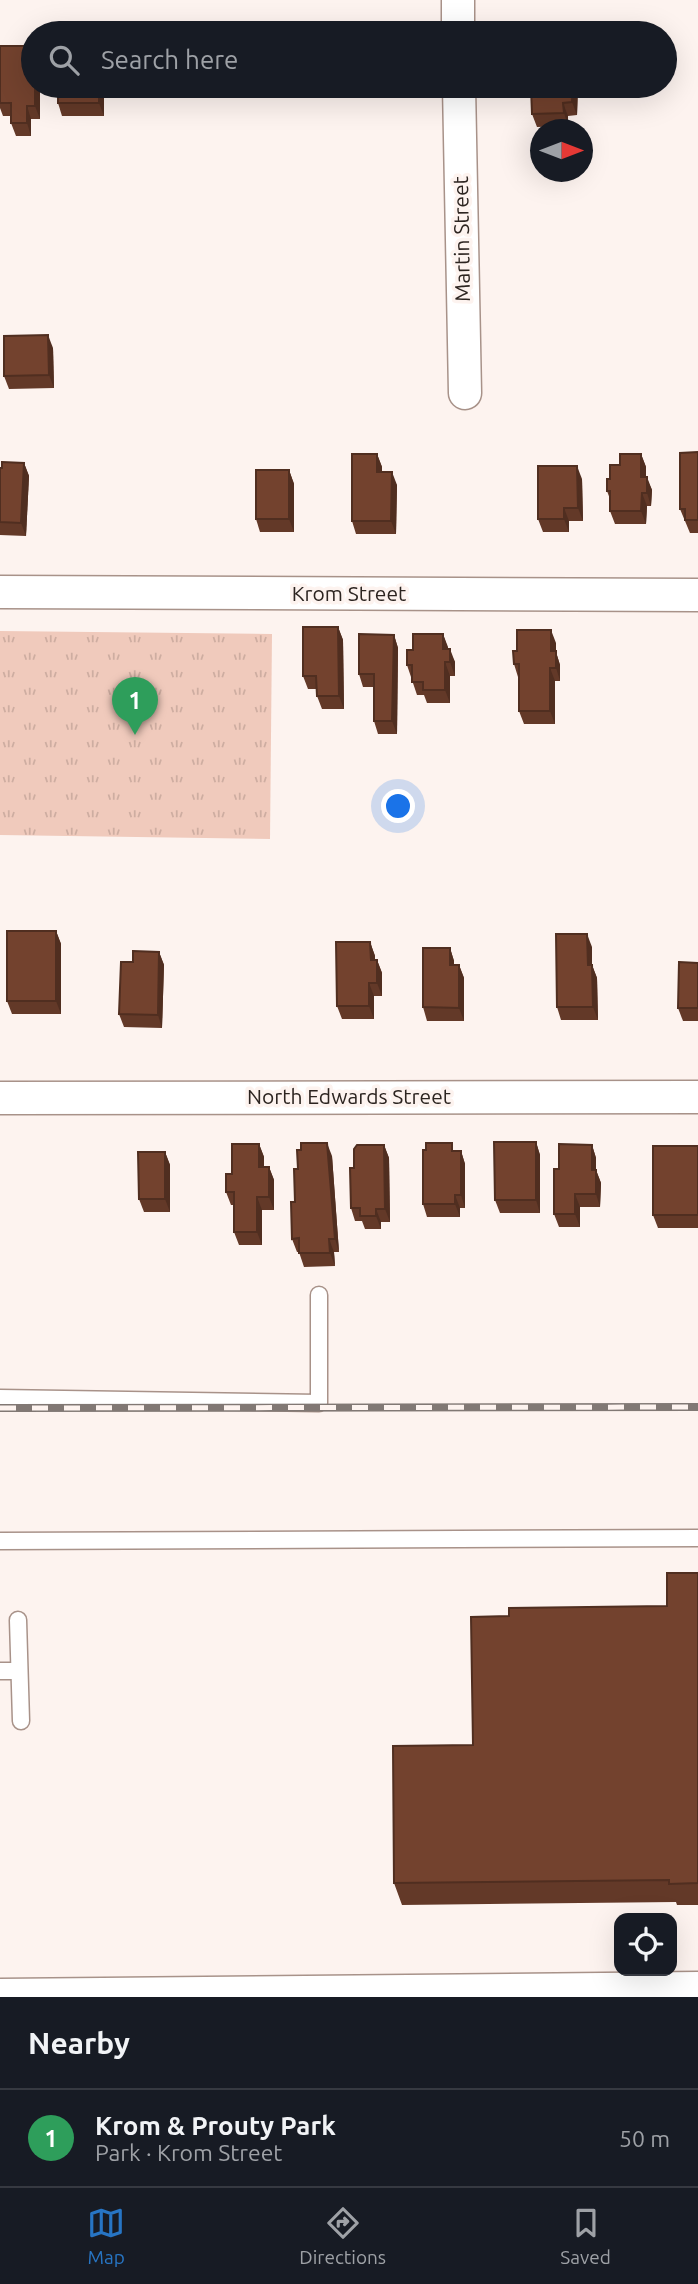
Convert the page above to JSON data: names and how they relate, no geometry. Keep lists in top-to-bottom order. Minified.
{"streets":{"street":["Martin Street","Krom Street","North Edwards Street"]},"north":"right","page":{"search":"Search here","pins":"1","heading":"Nearby","list":[{"mark":"1","name":"Krom & Prouty Park","note":"Park · Krom Street","value":"50 m"}],"nav":["Map","Directions","Saved"]}}
